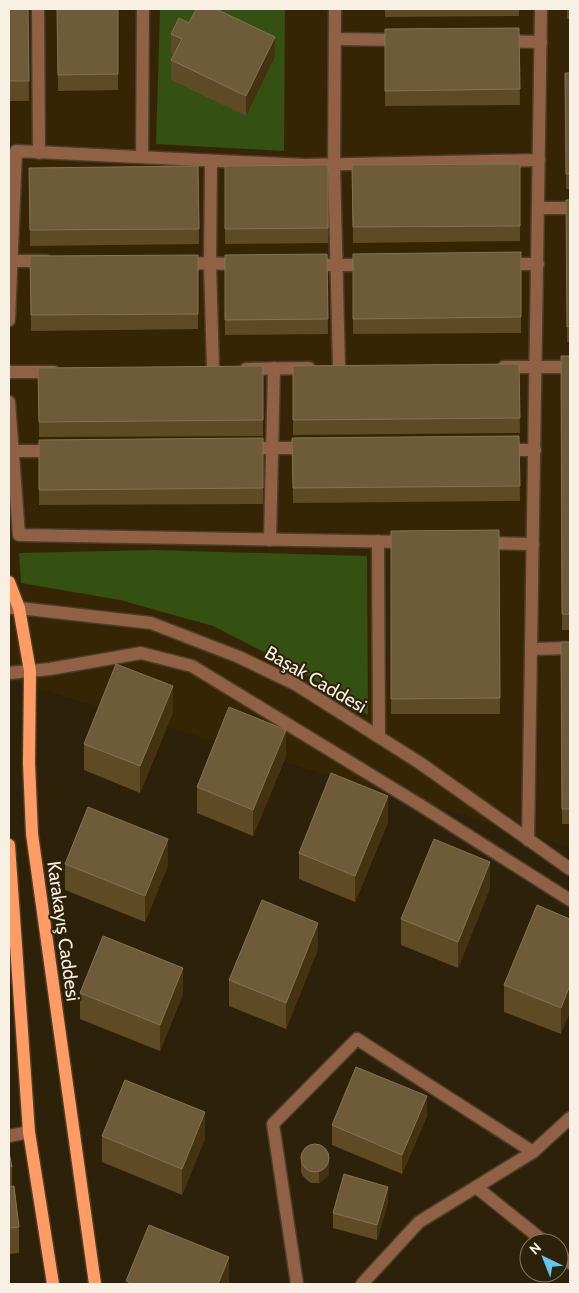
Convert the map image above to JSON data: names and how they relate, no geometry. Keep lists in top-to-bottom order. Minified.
{"streets":{"main road":["Karakayış Caddesi"],"street":["Başak Caddesi"]},"crossings":[["Başak Caddesi","Karakayış Caddesi"]],"north":"top left"}
